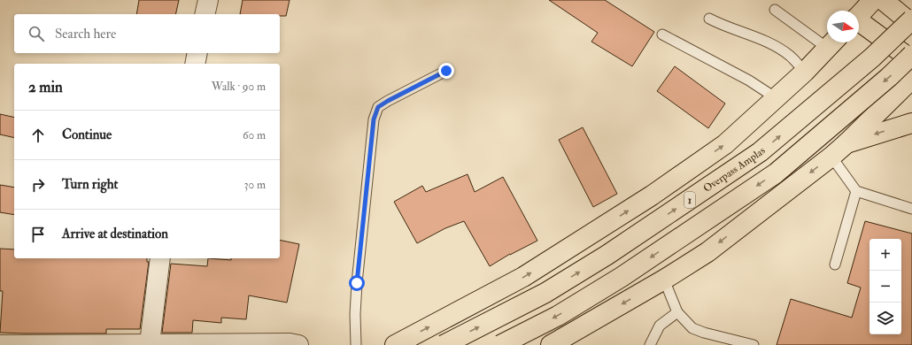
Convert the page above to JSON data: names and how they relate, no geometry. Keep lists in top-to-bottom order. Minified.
{"streets":{"highway":["Overpass Amplas","1"]},"north":"right","page":{"search":"Search here","heading":["2 min","Walk · 90 m"],"list":[["Continue","60 m"],["Turn right","30 m"],"Arrive at destination"],"map_buttons":["+","−"]}}
